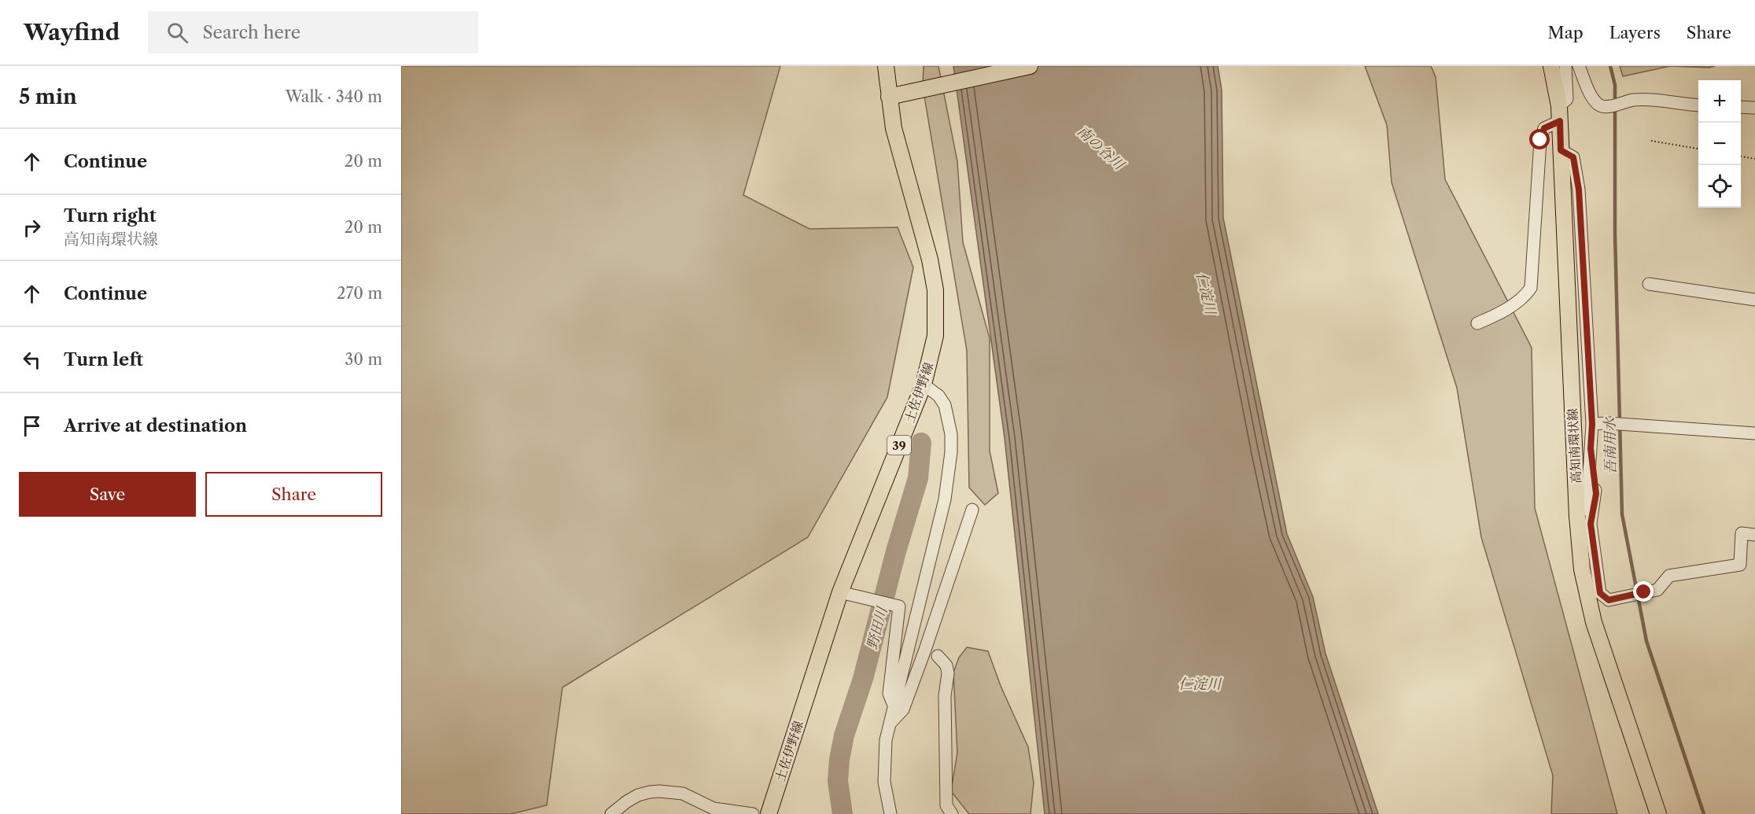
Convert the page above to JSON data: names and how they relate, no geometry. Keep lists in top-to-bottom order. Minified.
{"streets":{"main road":["土佐伊野線","39","高知南環状線"]},"water":["南の谷川","仁淀川","吾南用水","野田川"],"page":{"header":"Wayfind","search":"Search here","nav":["Map","Layers","Share"],"heading":["5 min","Walk · 340 m"],"map_buttons":["+","−"],"list":[["Continue","20 m"],["Turn right","高知南環状線","20 m"],["Continue","270 m"],["Turn left","30 m"],"Arrive at destination"],"buttons":["Save","Share"]}}
